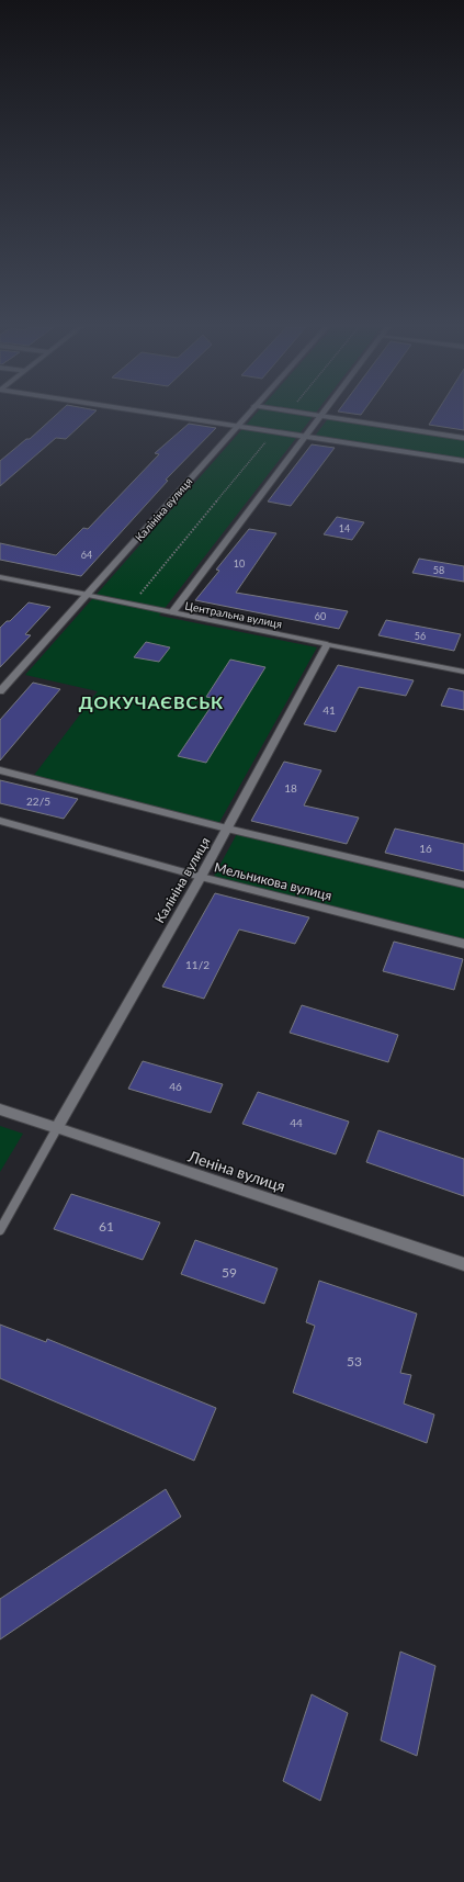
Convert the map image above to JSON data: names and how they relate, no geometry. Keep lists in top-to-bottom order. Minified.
{"streets":{"street":["Калініна вулиця","Центральна вулиця","Мельникова вулиця","Леніна вулиця"]},"crossings":[["Калініна вулиця","Центральна вулиця"],["Калініна вулиця","Мельникова вулиця"],["Калініна вулиця","Леніна вулиця"]],"districts":["ДОКУЧАЄВСЬК"],"house_numbers":["14","64","10","58","60","56","41","18","22/5","16","11/2","46","44","61","59","53"]}
